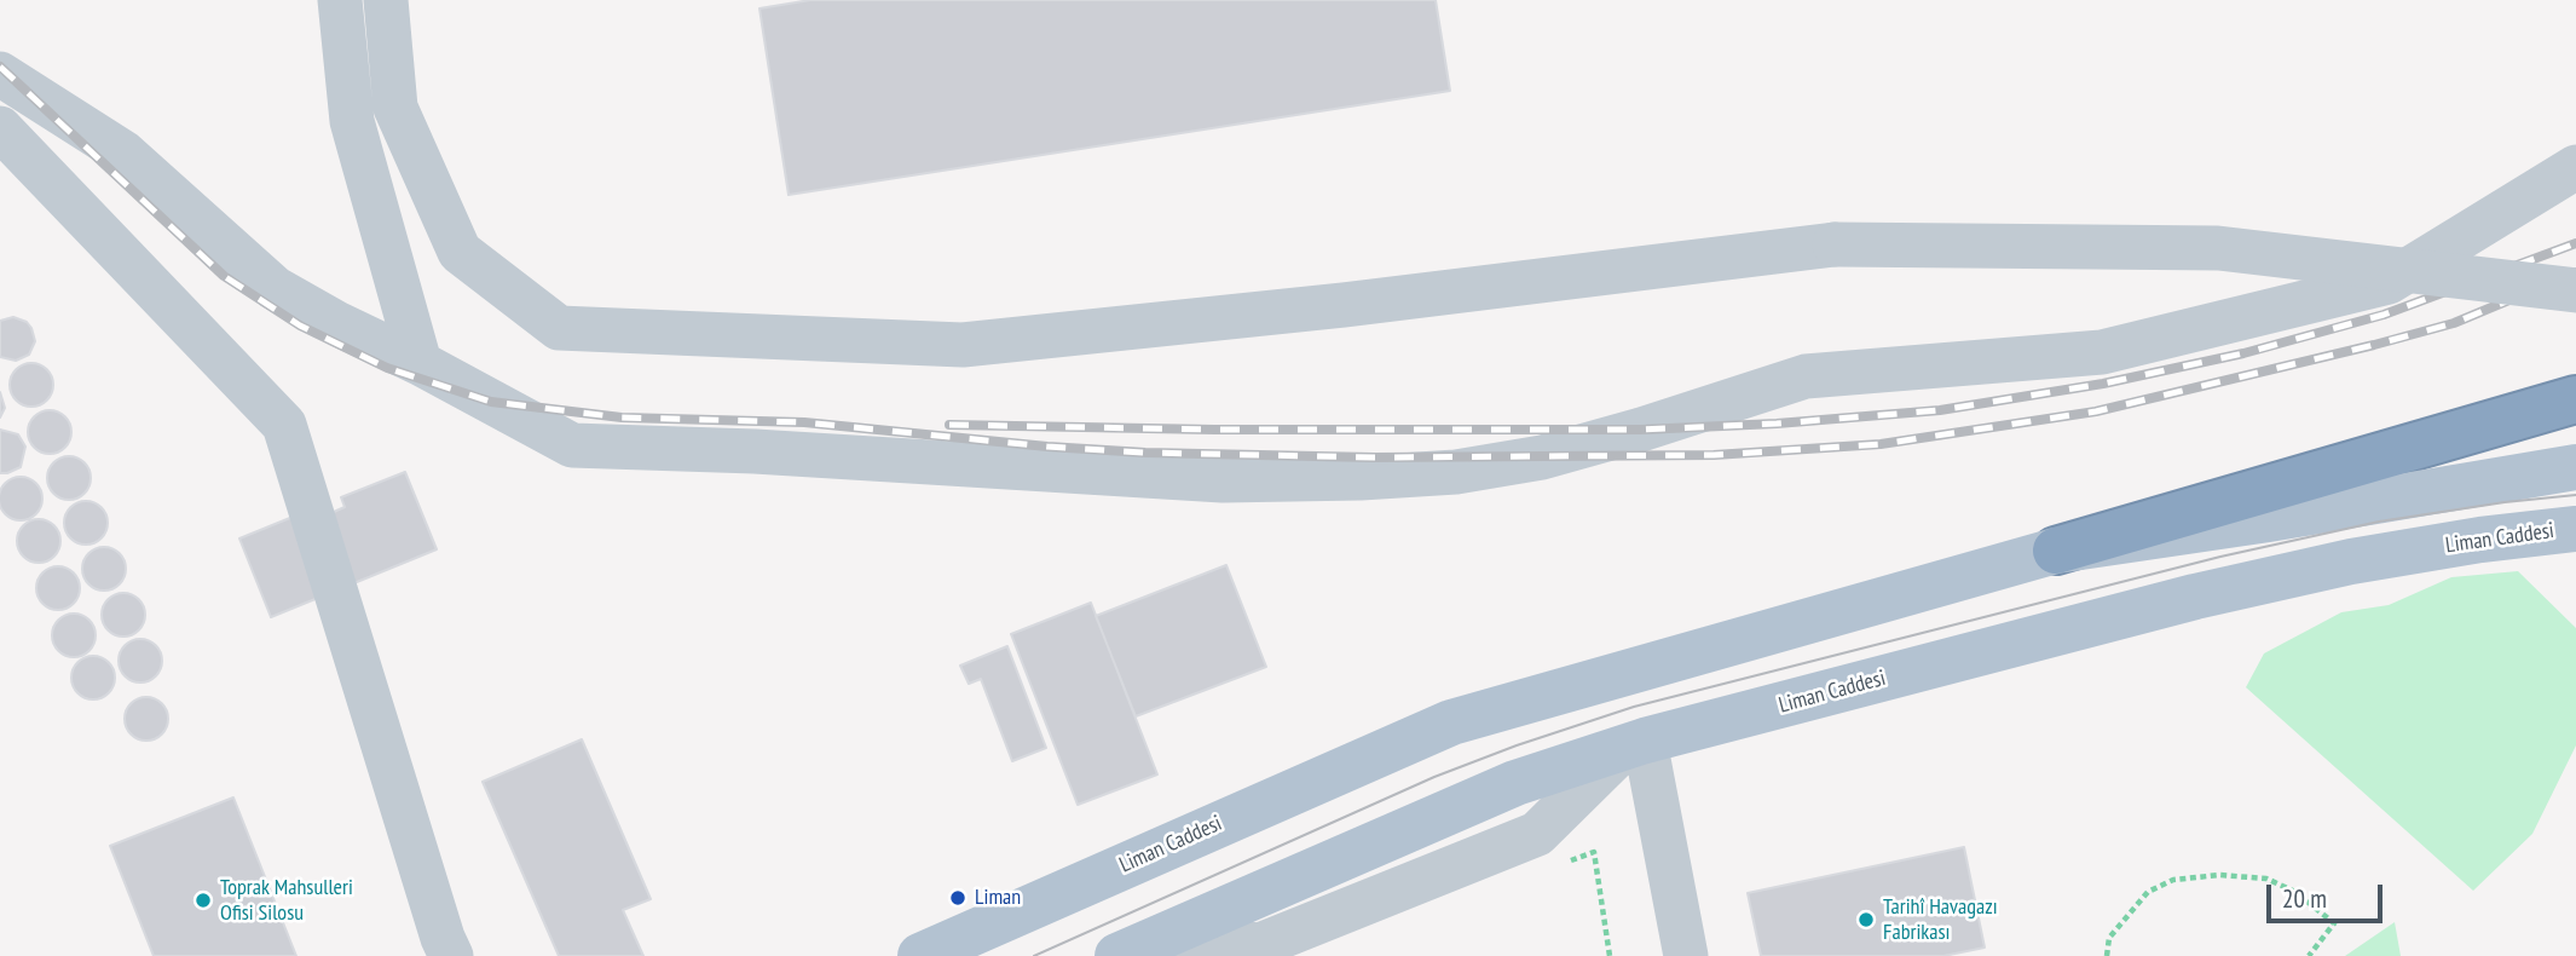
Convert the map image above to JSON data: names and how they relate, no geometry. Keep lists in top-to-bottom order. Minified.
{"streets":{"main road":["Liman Caddesi"]},"places":["Liman","Toprak Mahsulleri Ofisi Silosu","Tarihî Havagazı Fabrikası"],"scale_bar":"20 m"}
